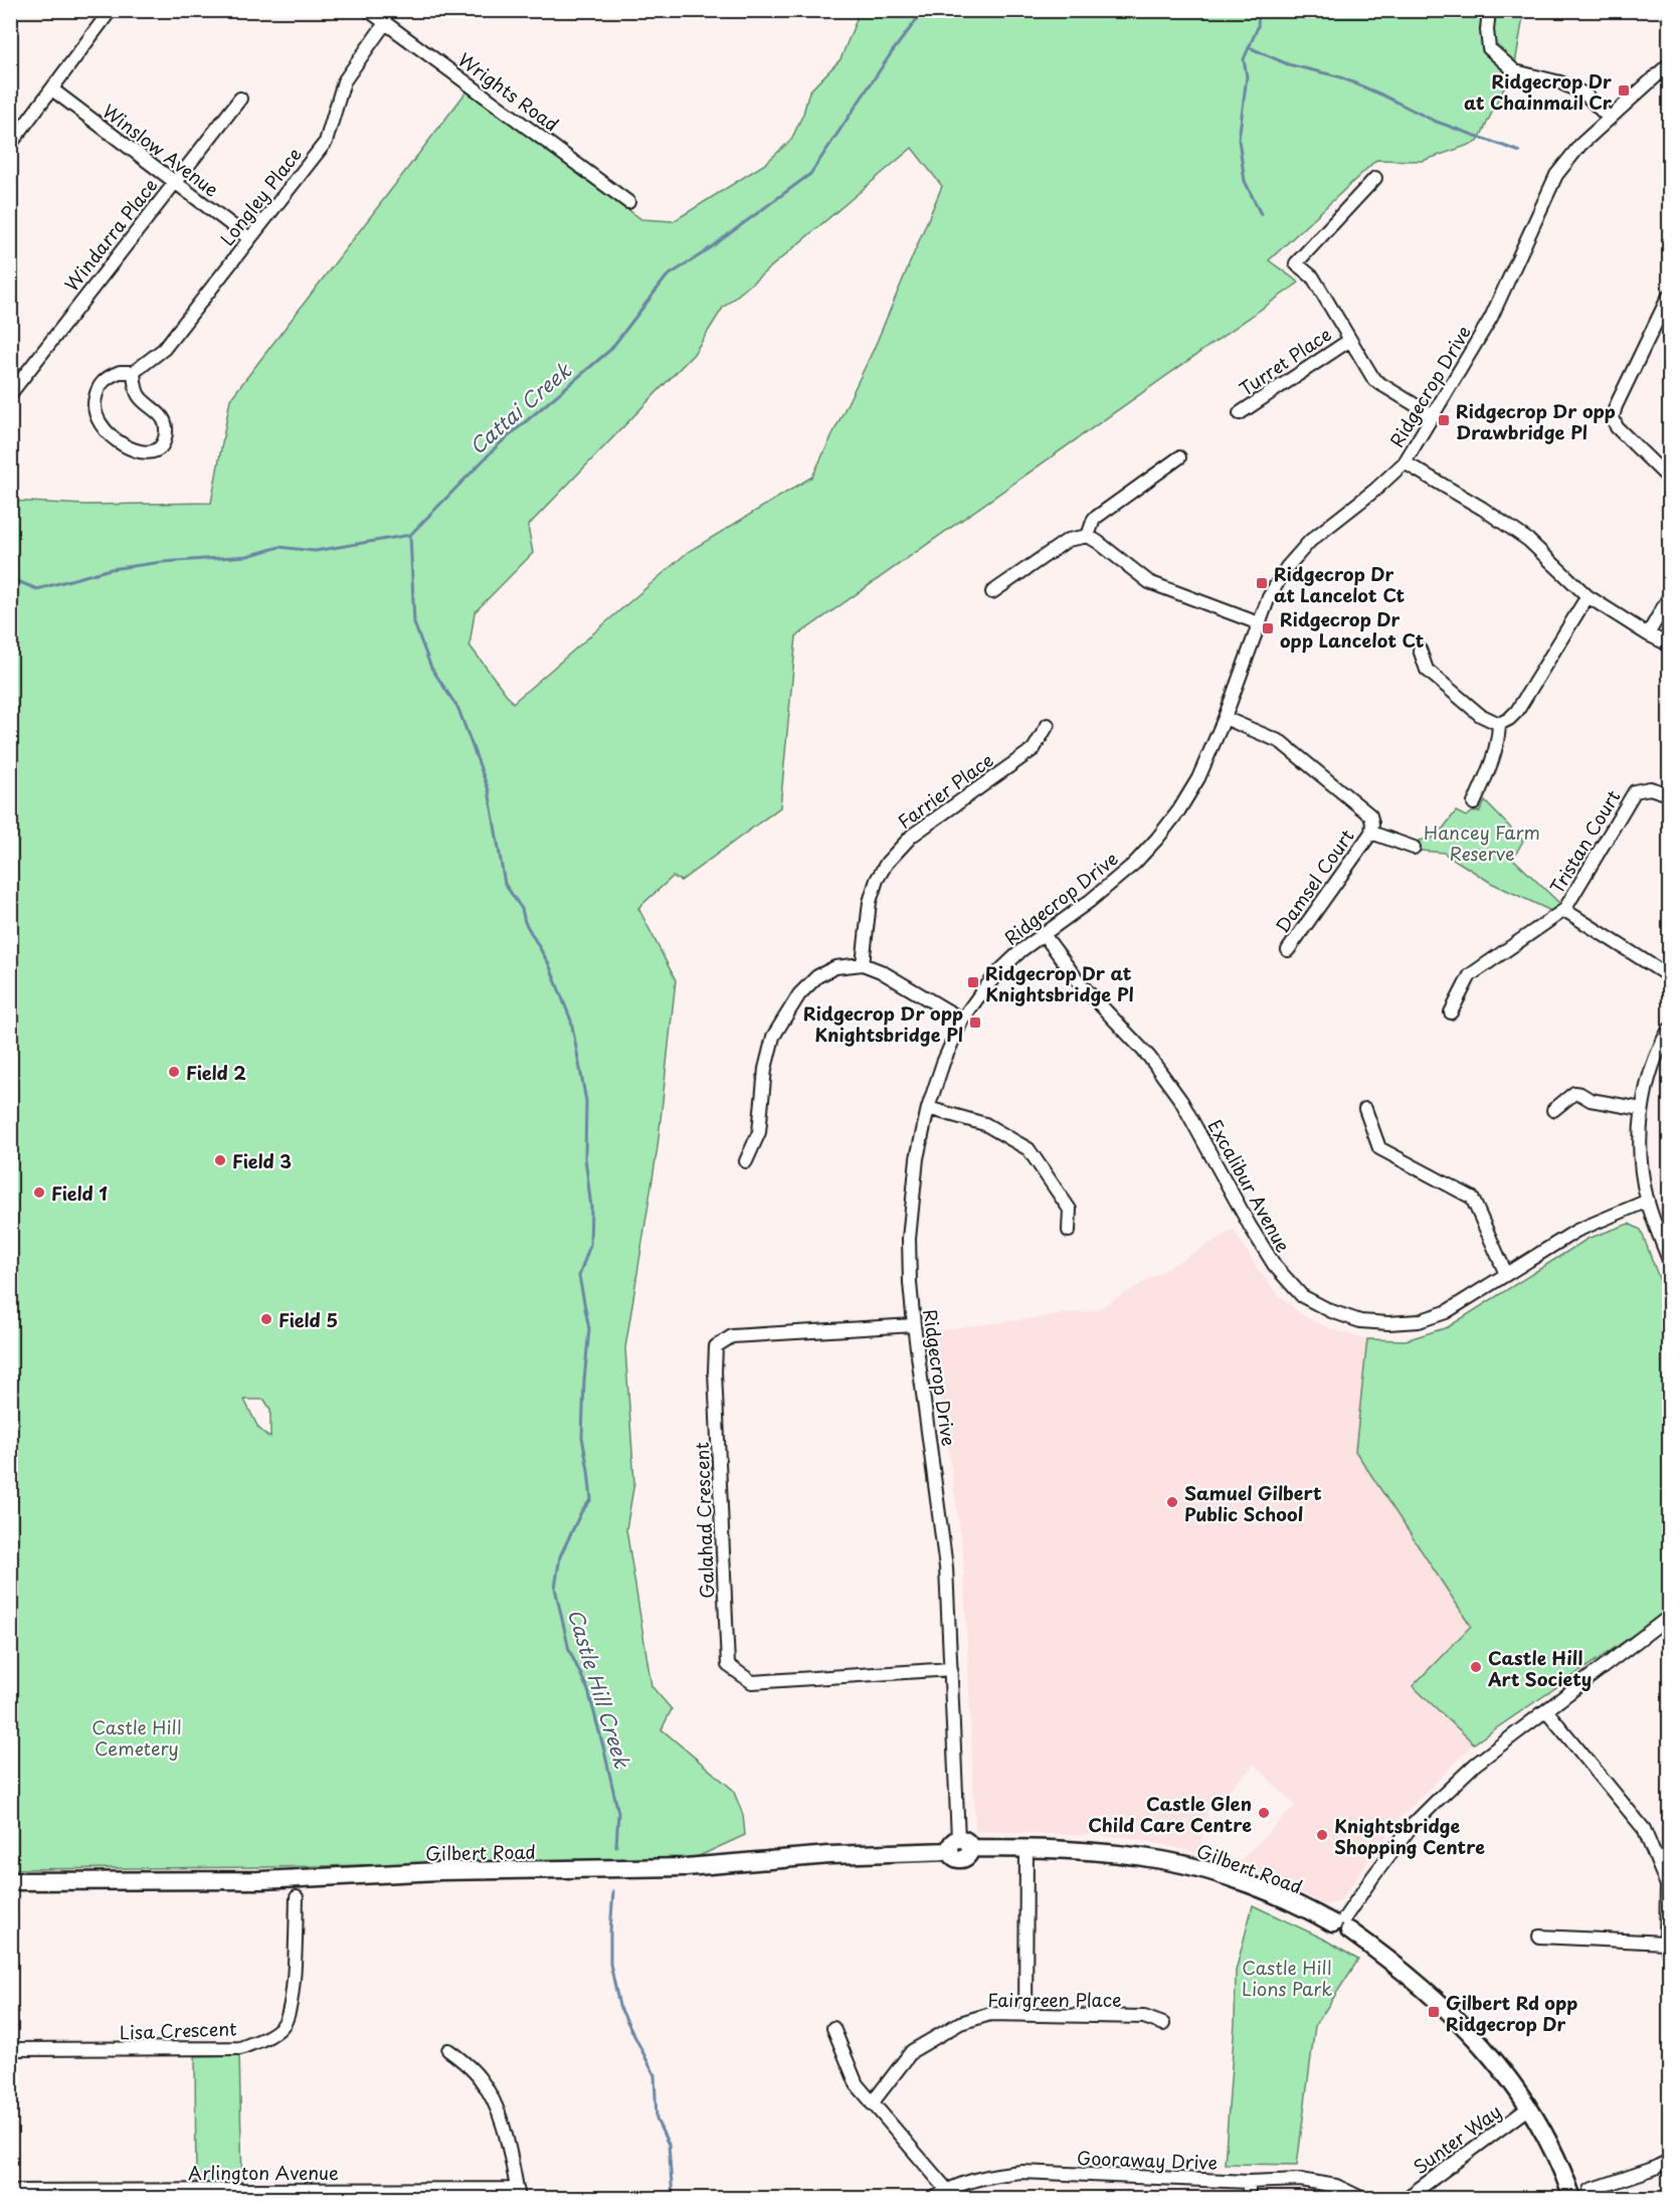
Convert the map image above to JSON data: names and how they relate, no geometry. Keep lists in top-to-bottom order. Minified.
{"streets":{"main road":["Gilbert Road"],"street":["Wrights Road","Winslow Avenue","Longley Place","Windarra Place","Turret Place","Ridgecrop Drive","Farrier Place","Tristan Court","Damsel Court","Excalibur Avenue","Galahad Crescent","Fairgreen Place","Lisa Crescent","Sunter Way","Gooraway Drive","Arlington Avenue"]},"crossings":[["Wrights Road","Longley Place"],["Winslow Avenue","Longley Place"],["Winslow Avenue","Windarra Place"],["Ridgecrop Drive","Damsel Court"],["Ridgecrop Drive","Excalibur Avenue"],["Ridgecrop Drive","Galahad Crescent"],["Ridgecrop Drive","Gilbert Road"],["Gilbert Road","Sunter Way"]],"water":["Cattai Creek","Castle Hill Creek"],"parks":["Hancey Farm Reserve","Castle Hill Cemetery","Castle Hill Lions Park"],"places":{"transit":["Ridgecrop Dr at Chainmail Cr","Ridgecrop Dr opp Drawbridge Pl","Ridgecrop Dr at Lancelot Ct","Ridgecrop Dr opp Lancelot Ct","Ridgecrop Dr at Knightsbridge Pl","Ridgecrop Dr opp Knightsbridge Pl","Gilbert Rd opp Ridgecrop Dr"],"other":["Field 2","Field 3","Field 1","Field 5","Samuel Gilbert Public School","Castle Hill Art Society","Castle Glen Child Care Centre","Knightsbridge Shopping Centre"]}}
